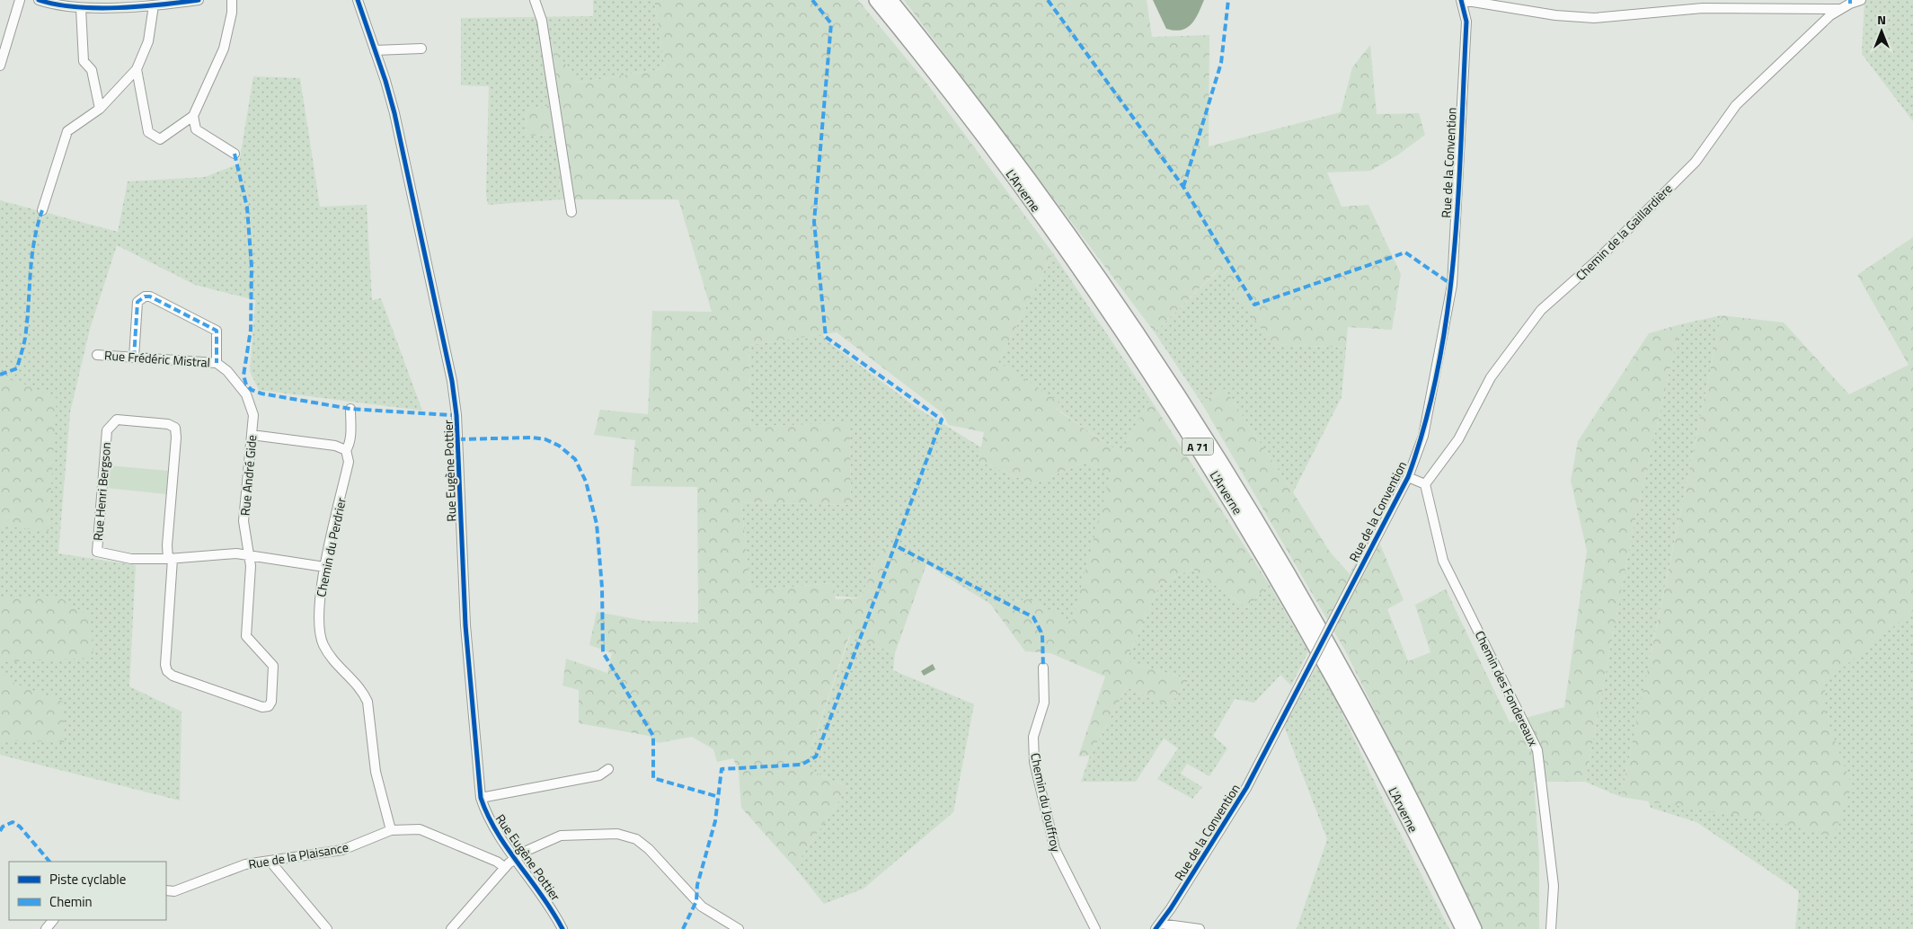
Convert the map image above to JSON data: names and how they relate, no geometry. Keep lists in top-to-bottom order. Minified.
{"streets":{"highway":["L'Arverne","A 71"],"street":["Rue de la Convention","Chemin de la Gaillardière","Rue Frédéric Mistral","Rue Eugène Pottier","Rue André Gide","Rue Henri Bergson","Chemin du Perdrier","Chemin des Fondereaux","Chemin du Jouffroy","Rue de la Plaisance"]},"crossings":[["Chemin de la Gaillardière","Chemin des Fondereaux"],["Rue Frédéric Mistral","Rue André Gide"],["Rue André Gide","Rue Henri Bergson"],["Chemin du Perdrier","Rue de la Plaisance"]],"legend":["Piste cyclable","Chemin"],"north":"top"}
